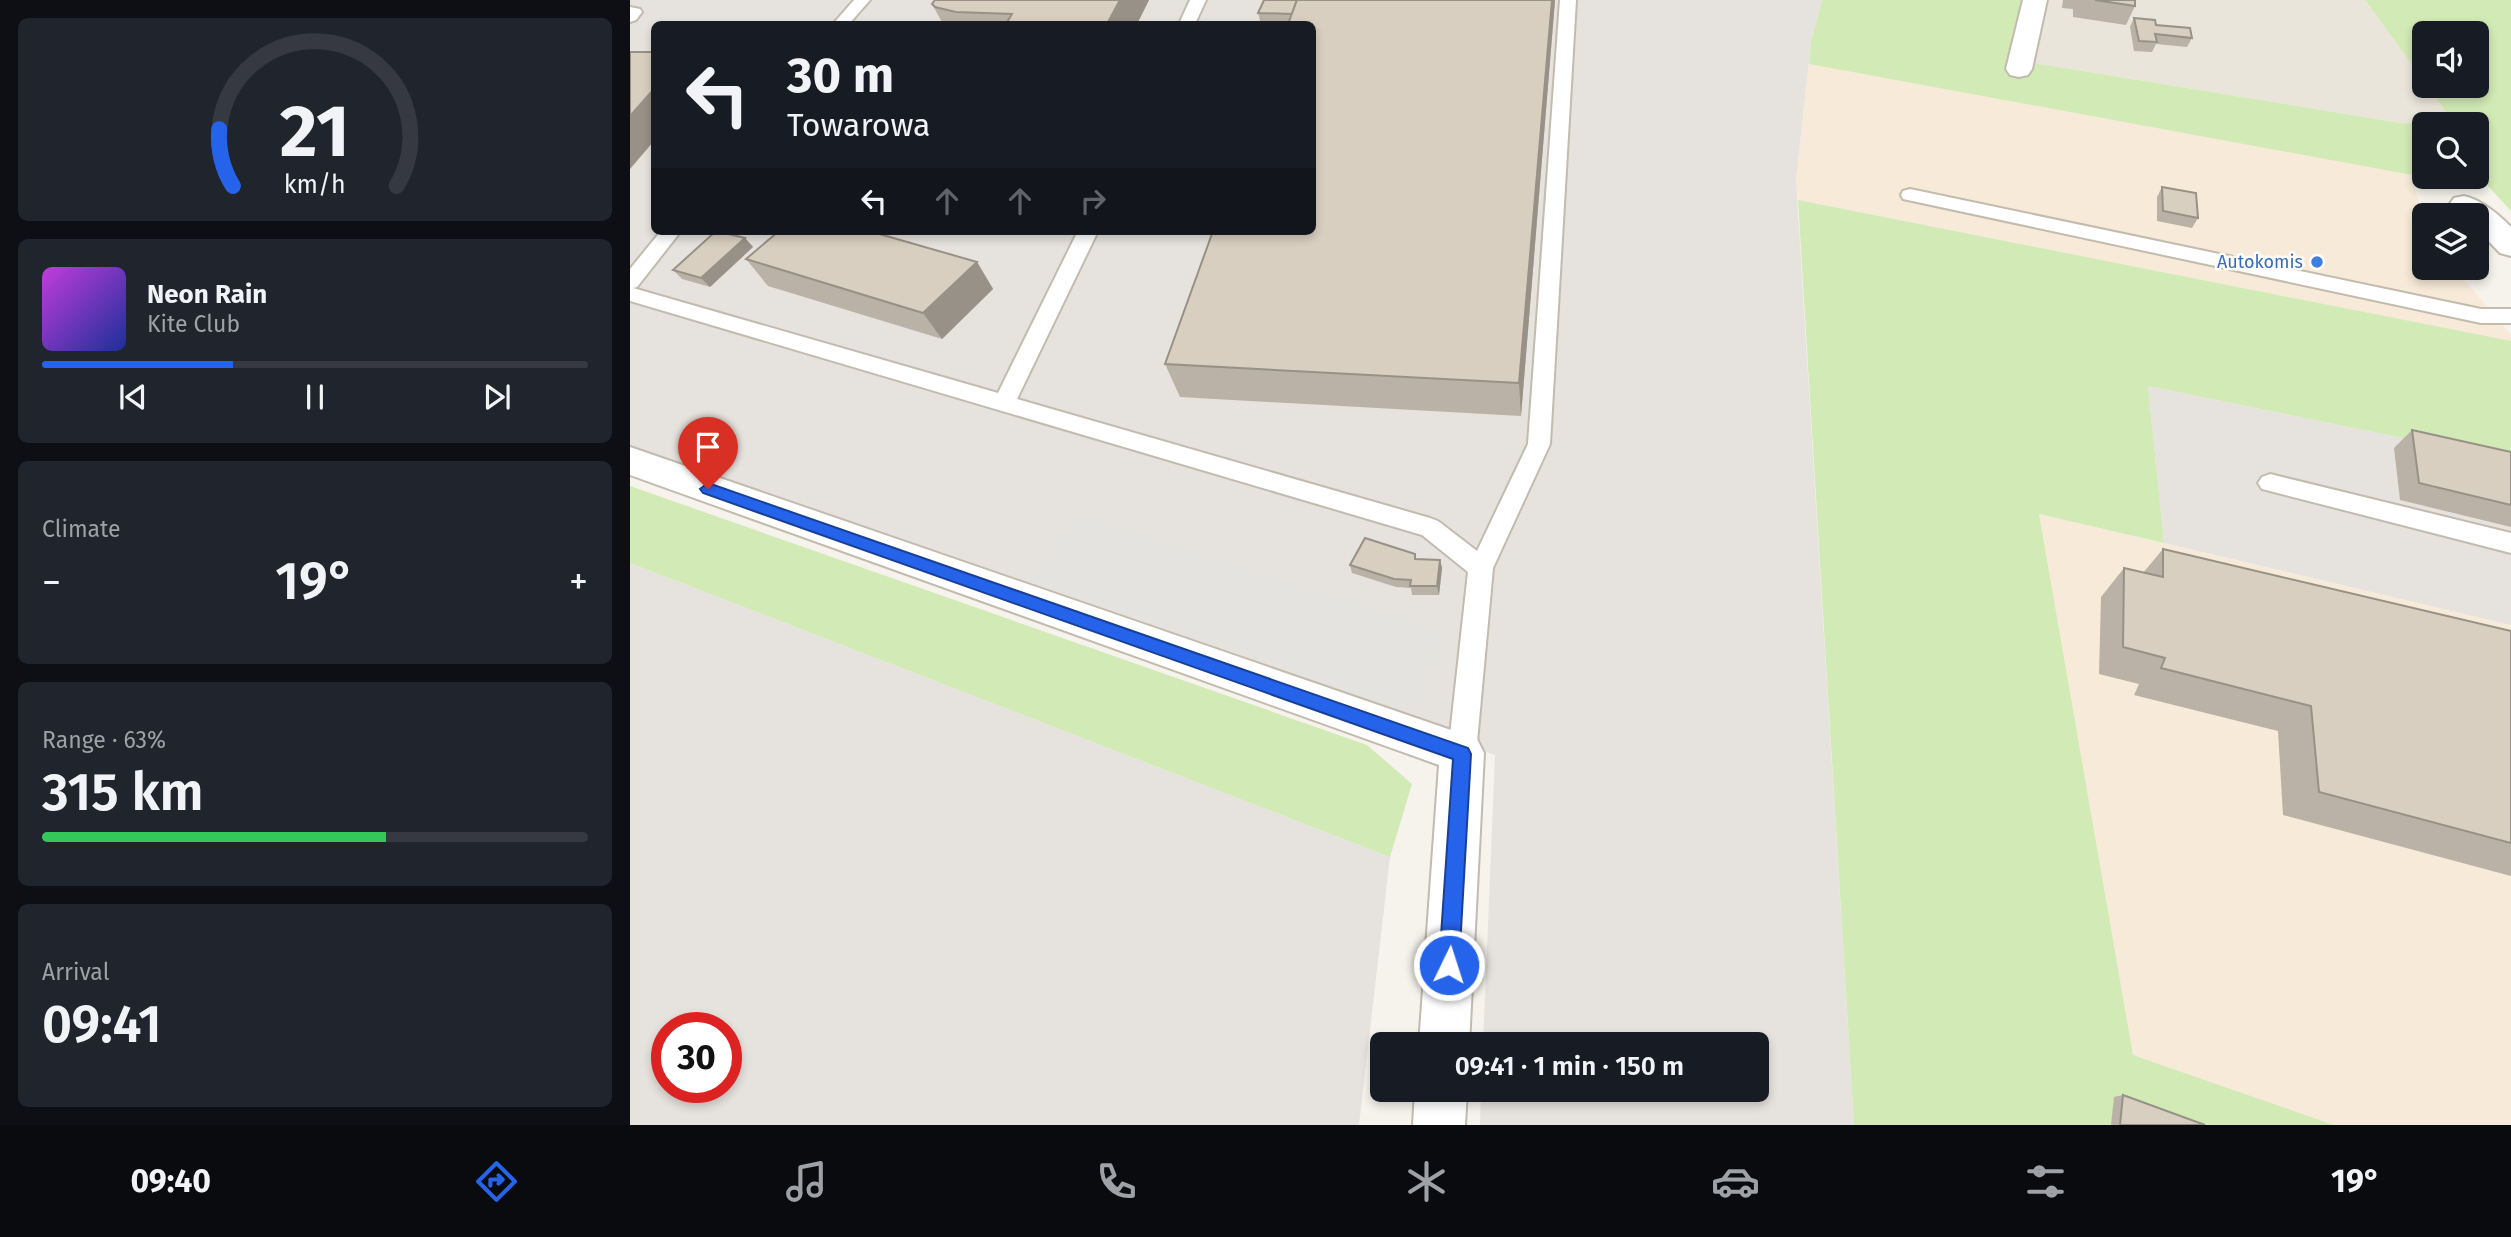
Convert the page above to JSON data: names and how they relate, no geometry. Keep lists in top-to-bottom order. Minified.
{"places":["Autokomis"],"page":{"turn":["30 m","Towarowa"],"song":["Neon Rain","Kite Club"],"tile":["Climate",["Range · 63%","315 km"],["Arrival","09:41"]],"heat":["−","19°","+"],"limit":"30","trip":"09:41 · 1 min · 150 m","tabs":["09:40","19°"],"gauge":["21","km/h"]}}
